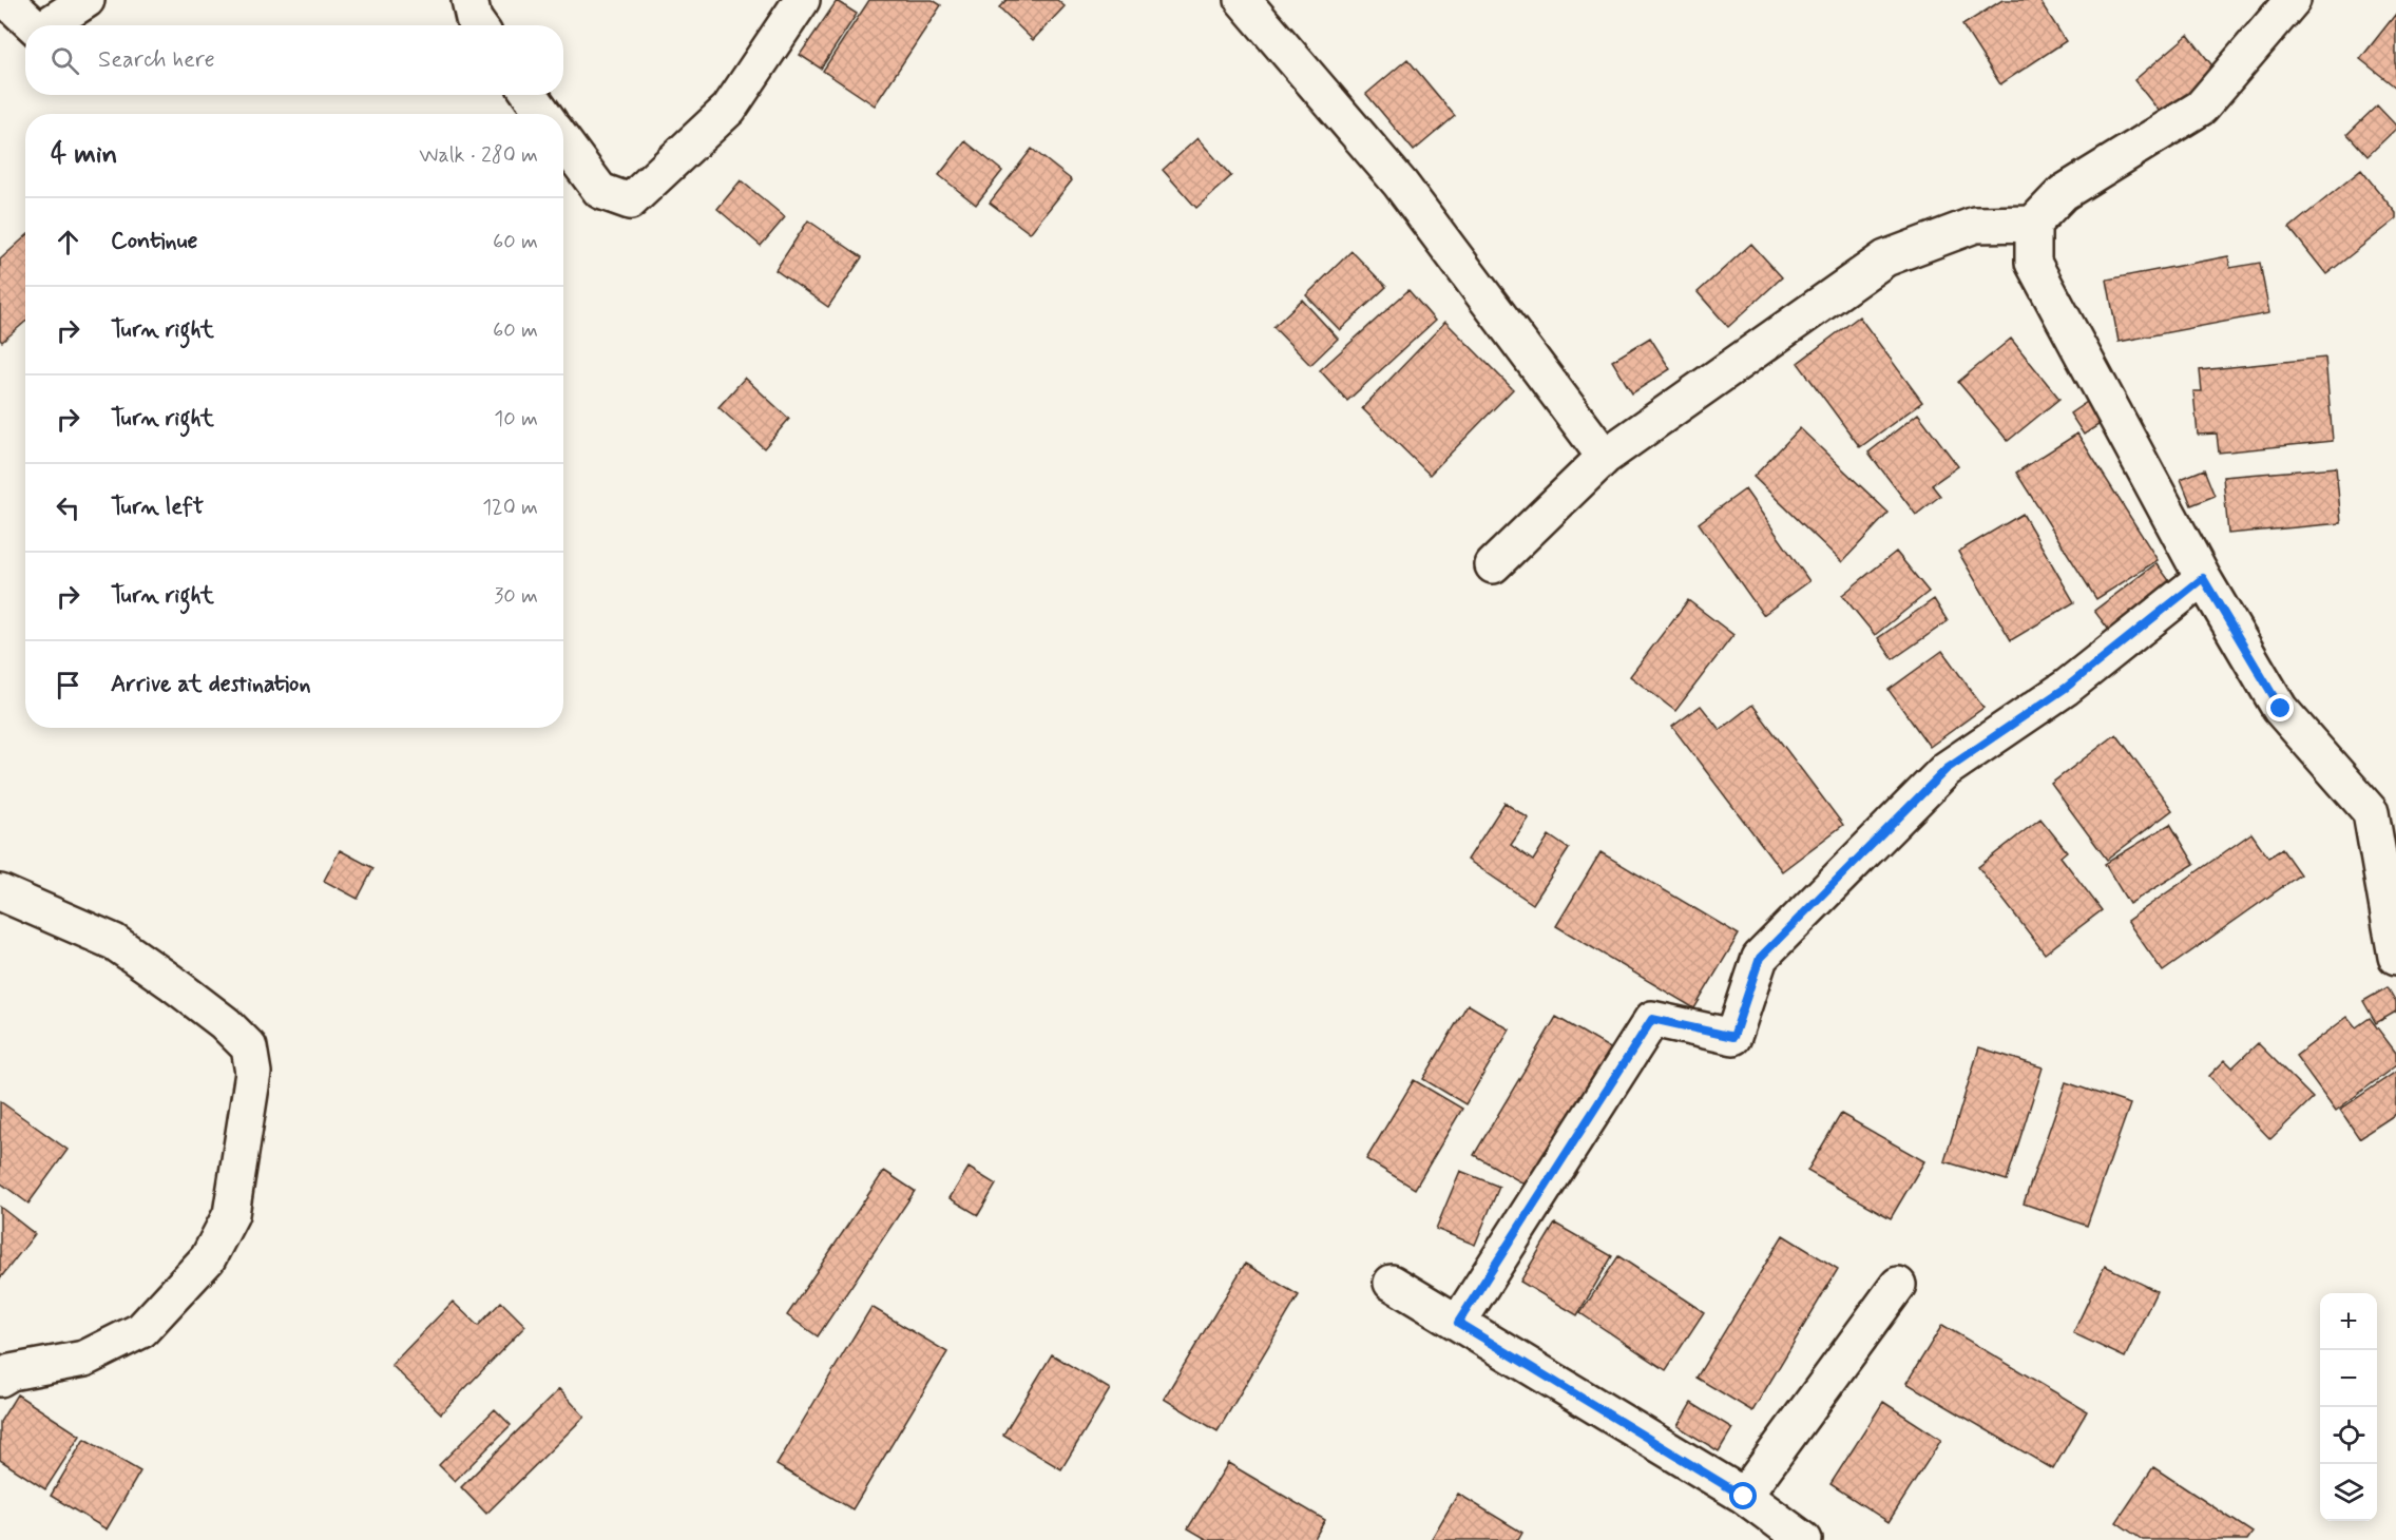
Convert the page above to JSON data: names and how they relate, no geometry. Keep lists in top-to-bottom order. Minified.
{"page":{"search":"Search here","heading":["4 min","Walk · 280 m"],"list":[["Continue","60 m"],["Turn right","60 m"],["Turn right","10 m"],["Turn left","120 m"],["Turn right","30 m"],"Arrive at destination"],"map_buttons":["+","−"]}}
